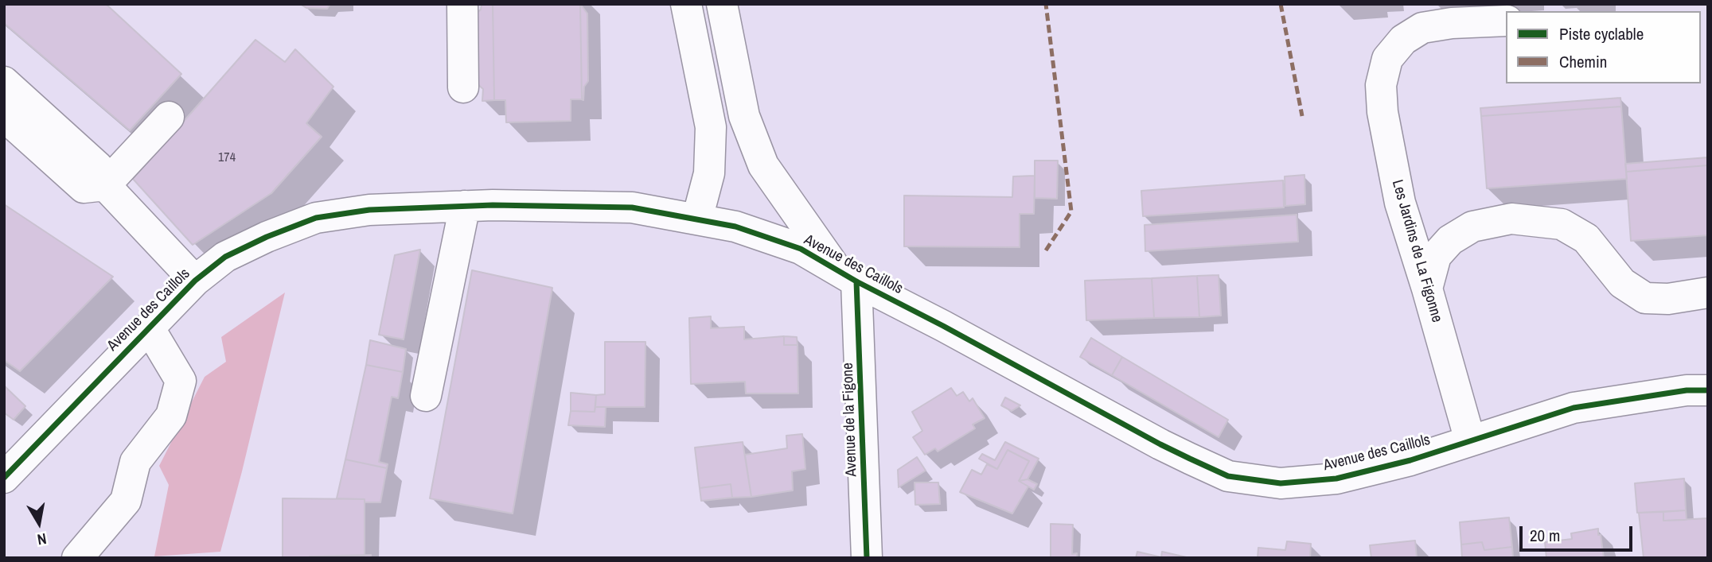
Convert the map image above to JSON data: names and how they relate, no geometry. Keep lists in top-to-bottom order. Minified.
{"streets":{"street":["Les Jardins de La Figonne","Avenue des Caillols","Avenue de la Figone"]},"crossings":[["Les Jardins de La Figonne","Avenue des Caillols"],["Avenue des Caillols","Avenue de la Figone"]],"house_numbers":["174"],"legend":["Piste cyclable","Chemin"],"scale_bar":"20 m","north":"bottom"}
